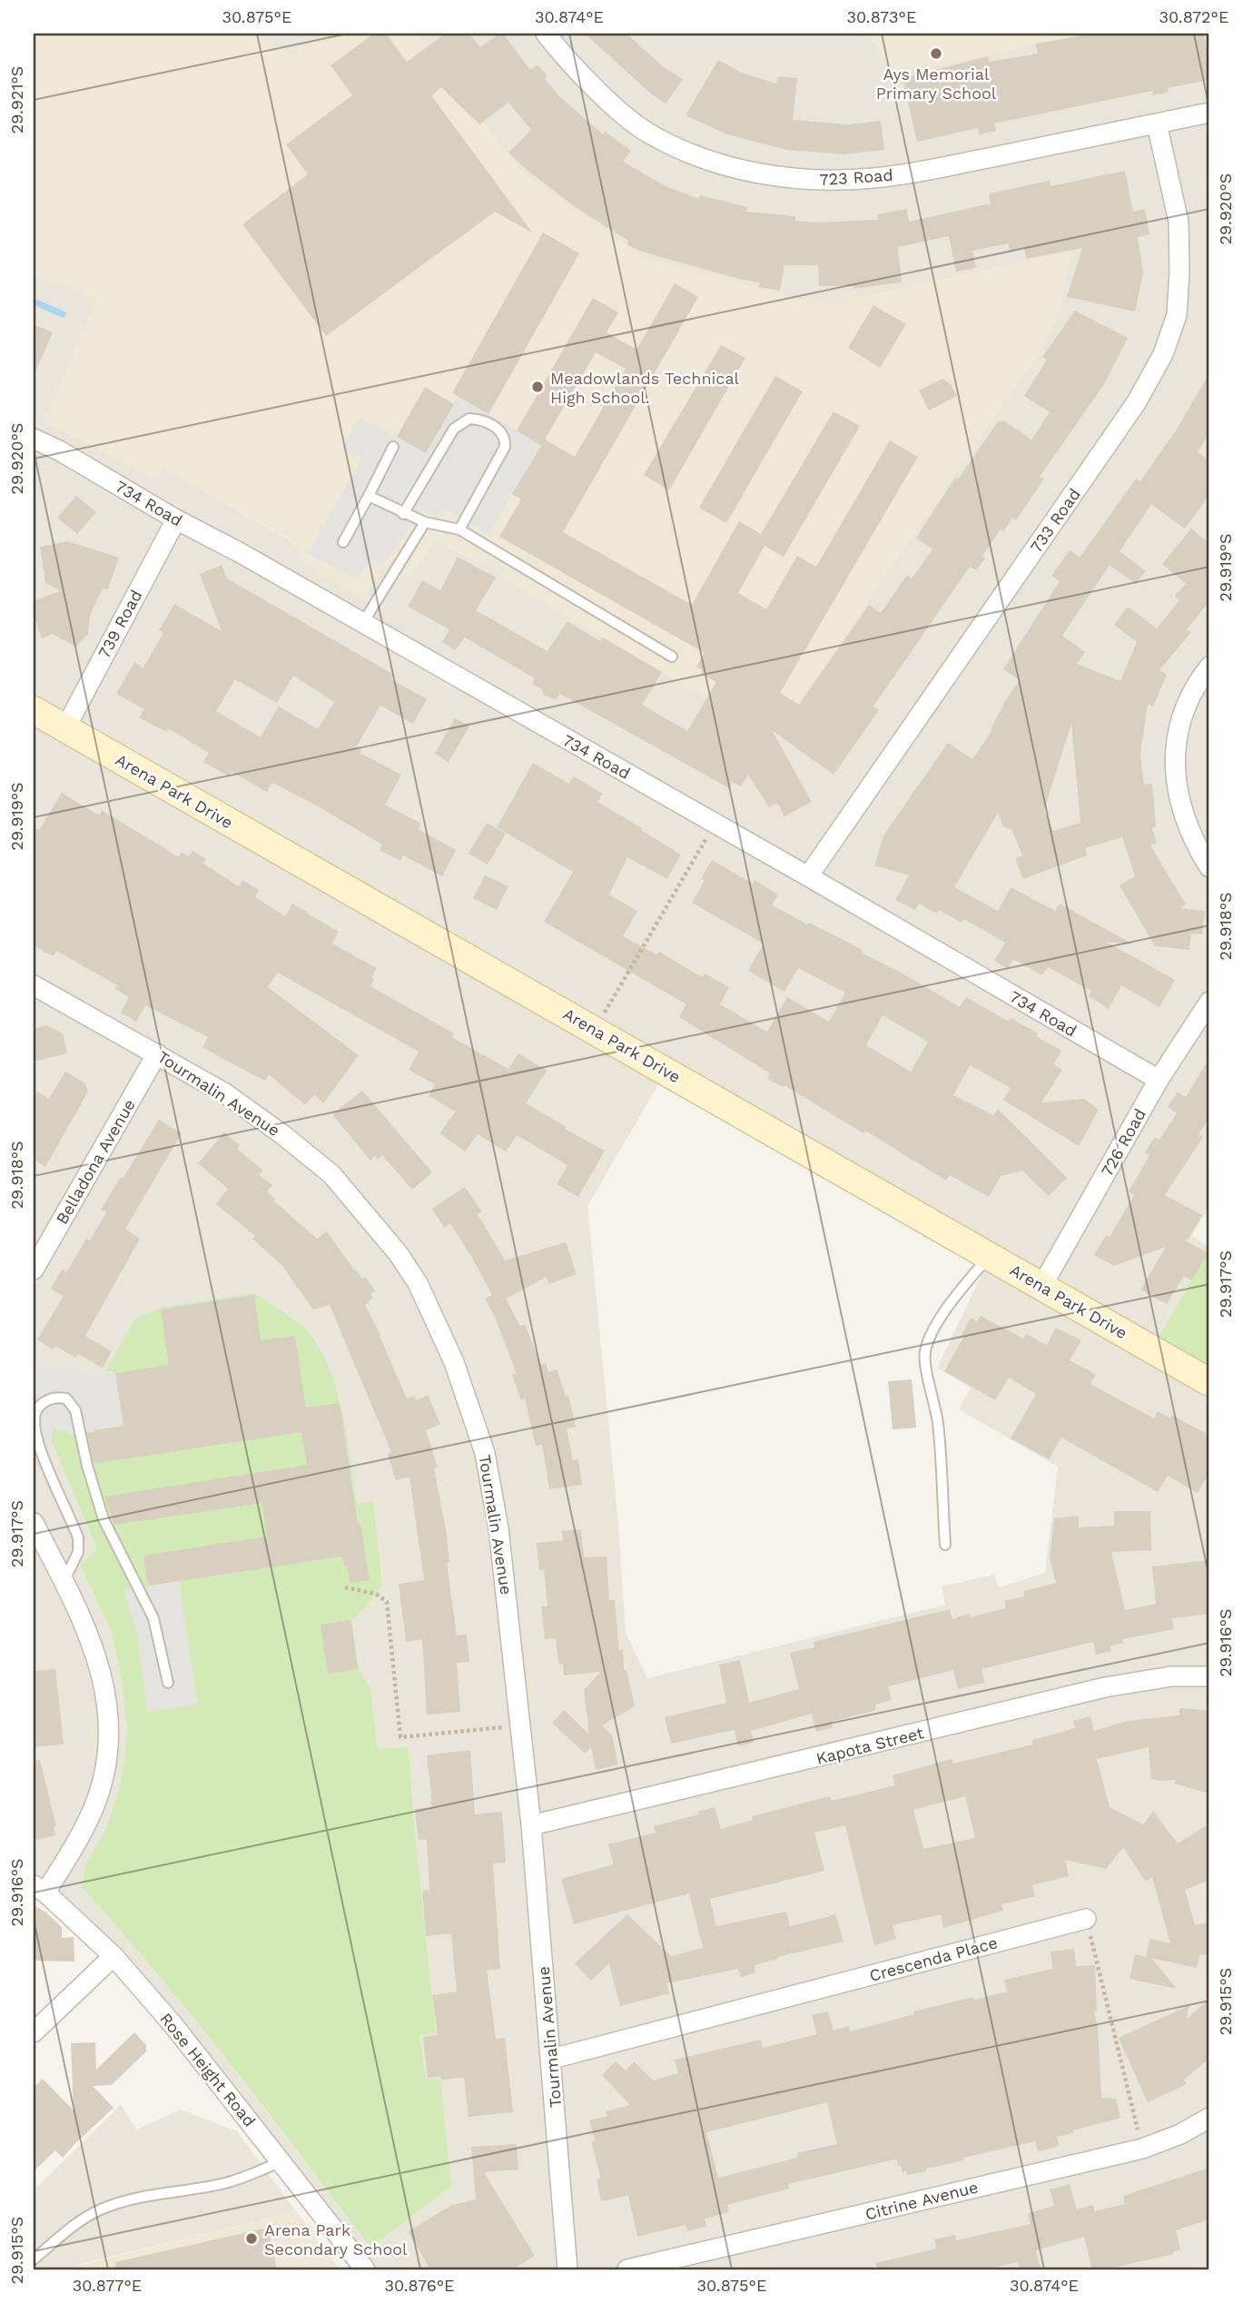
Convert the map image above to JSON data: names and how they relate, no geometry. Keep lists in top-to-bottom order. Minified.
{"streets":{"street":["723 Road","734 Road","733 Road","739 Road","Arena Park Drive","Tourmalin Avenue","726 Road","Belladona Avenue","Kapota Street","Crescenda Place","Rose Height Road","Citrine Avenue"]},"crossings":[["723 Road","733 Road"],["734 Road","733 Road"],["734 Road","739 Road"],["734 Road","726 Road"],["739 Road","Arena Park Drive"],["Arena Park Drive","726 Road"],["Tourmalin Avenue","Belladona Avenue"],["Tourmalin Avenue","Kapota Street"],["Tourmalin Avenue","Crescenda Place"]],"places":["Ays Memorial Primary School","Meadowlands Technical High School.","Arena Park Secondary School"],"coordinates":["30.875°E","30.874°E","30.873°E","30.872°E","29.921°S","29.920°S","29.919°S","29.918°S","29.917°S","29.916°S","29.915°S","30.877°E","30.876°E"]}
